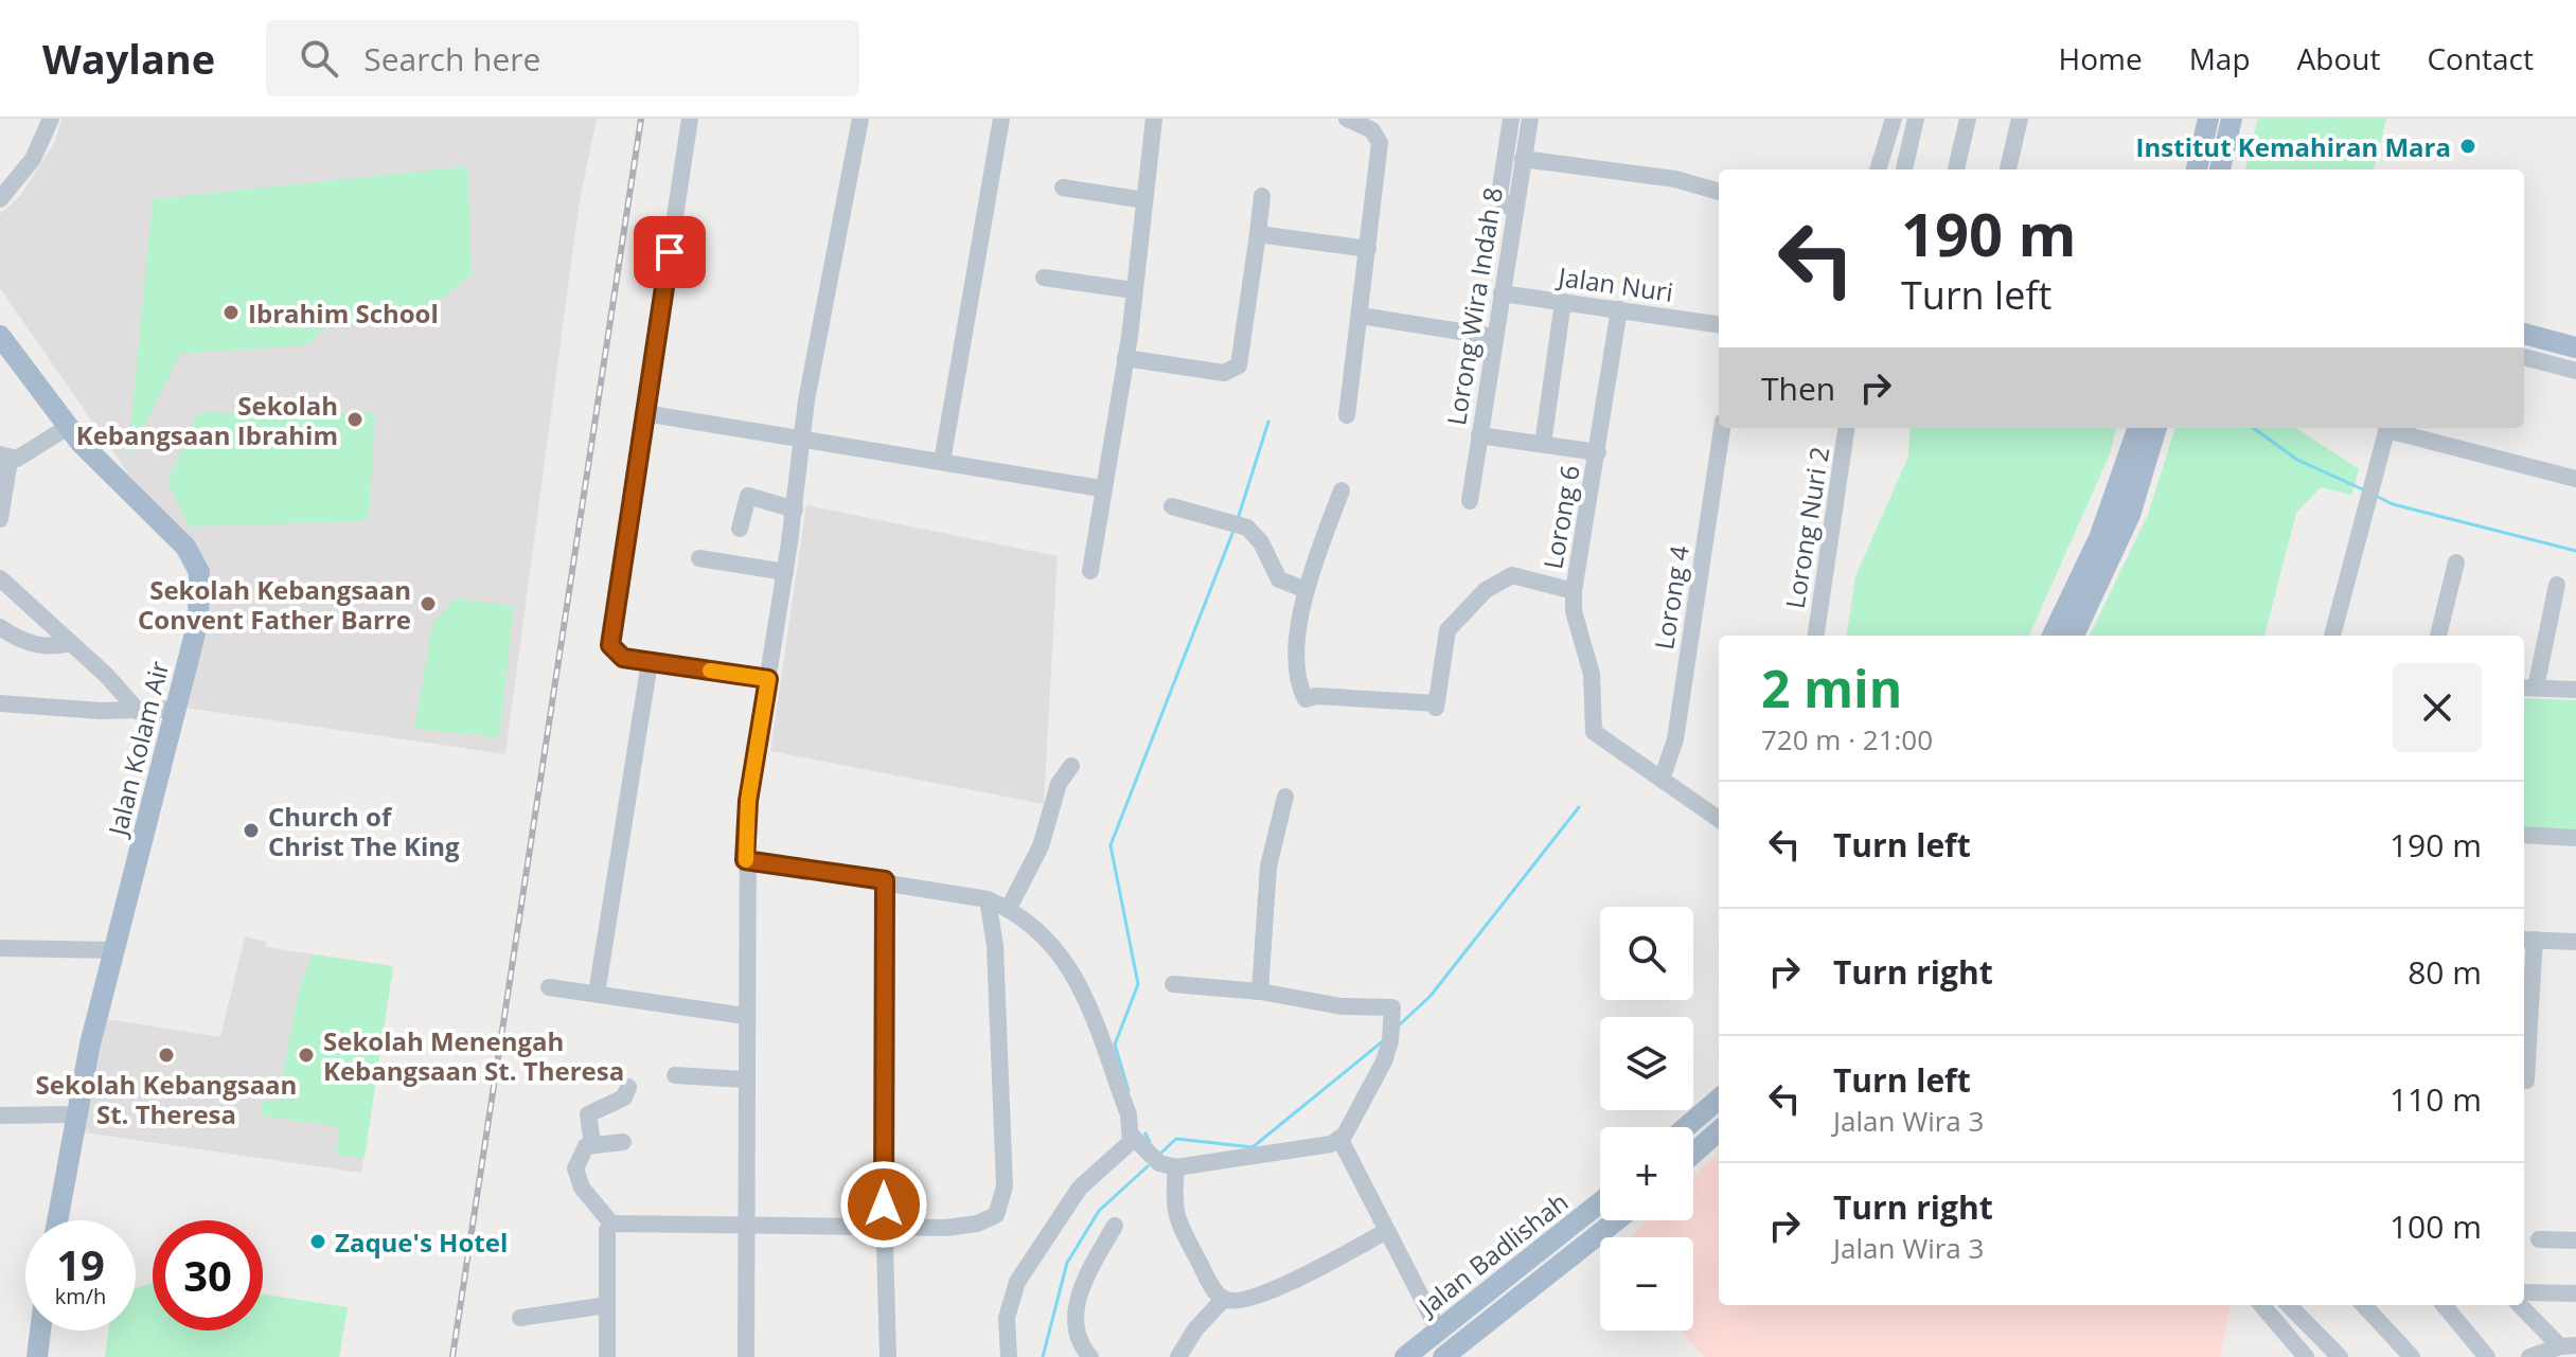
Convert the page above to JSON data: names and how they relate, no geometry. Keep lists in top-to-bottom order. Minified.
{"streets":{"main road":["Jalan Kolam Air","Jalan Badlishah"],"street":["Jalan Nuri","Lorong Wira Indah 8","Lorong 6","Lorong Nuri 2","Lorong 4"]},"crossings":[["Jalan Nuri","Lorong Wira Indah 8"],["Jalan Nuri","Lorong 6"],["Lorong 6","Lorong 4"]],"places":["Institut Kemahiran Mara","Ibrahim School","Sekolah Kebangsaan Ibrahim","Sekolah Kebangsaan Convent Father Barre","Church of Christ The King","Sekolah Kebangsaan St. Theresa","Sekolah Menengah Kebangsaan St. Theresa","Zaque's Hotel"],"page":{"header":"Waylane","search":"Search here","nav":["Home","Map","About","Contact"],"turn":["190 m","Turn left"],"then":"Then","heading":["2 min","720 m · 21:00"],"list":[{"name":"Turn left","value":"190 m"},{"name":"Turn right","value":"80 m"},{"name":"Turn left","note":"Jalan Wira 3","value":"110 m"},{"name":"Turn right","note":"Jalan Wira 3","value":"100 m"}],"map_buttons":["+","−"],"speed":"19 km/h","limit":"30"}}
